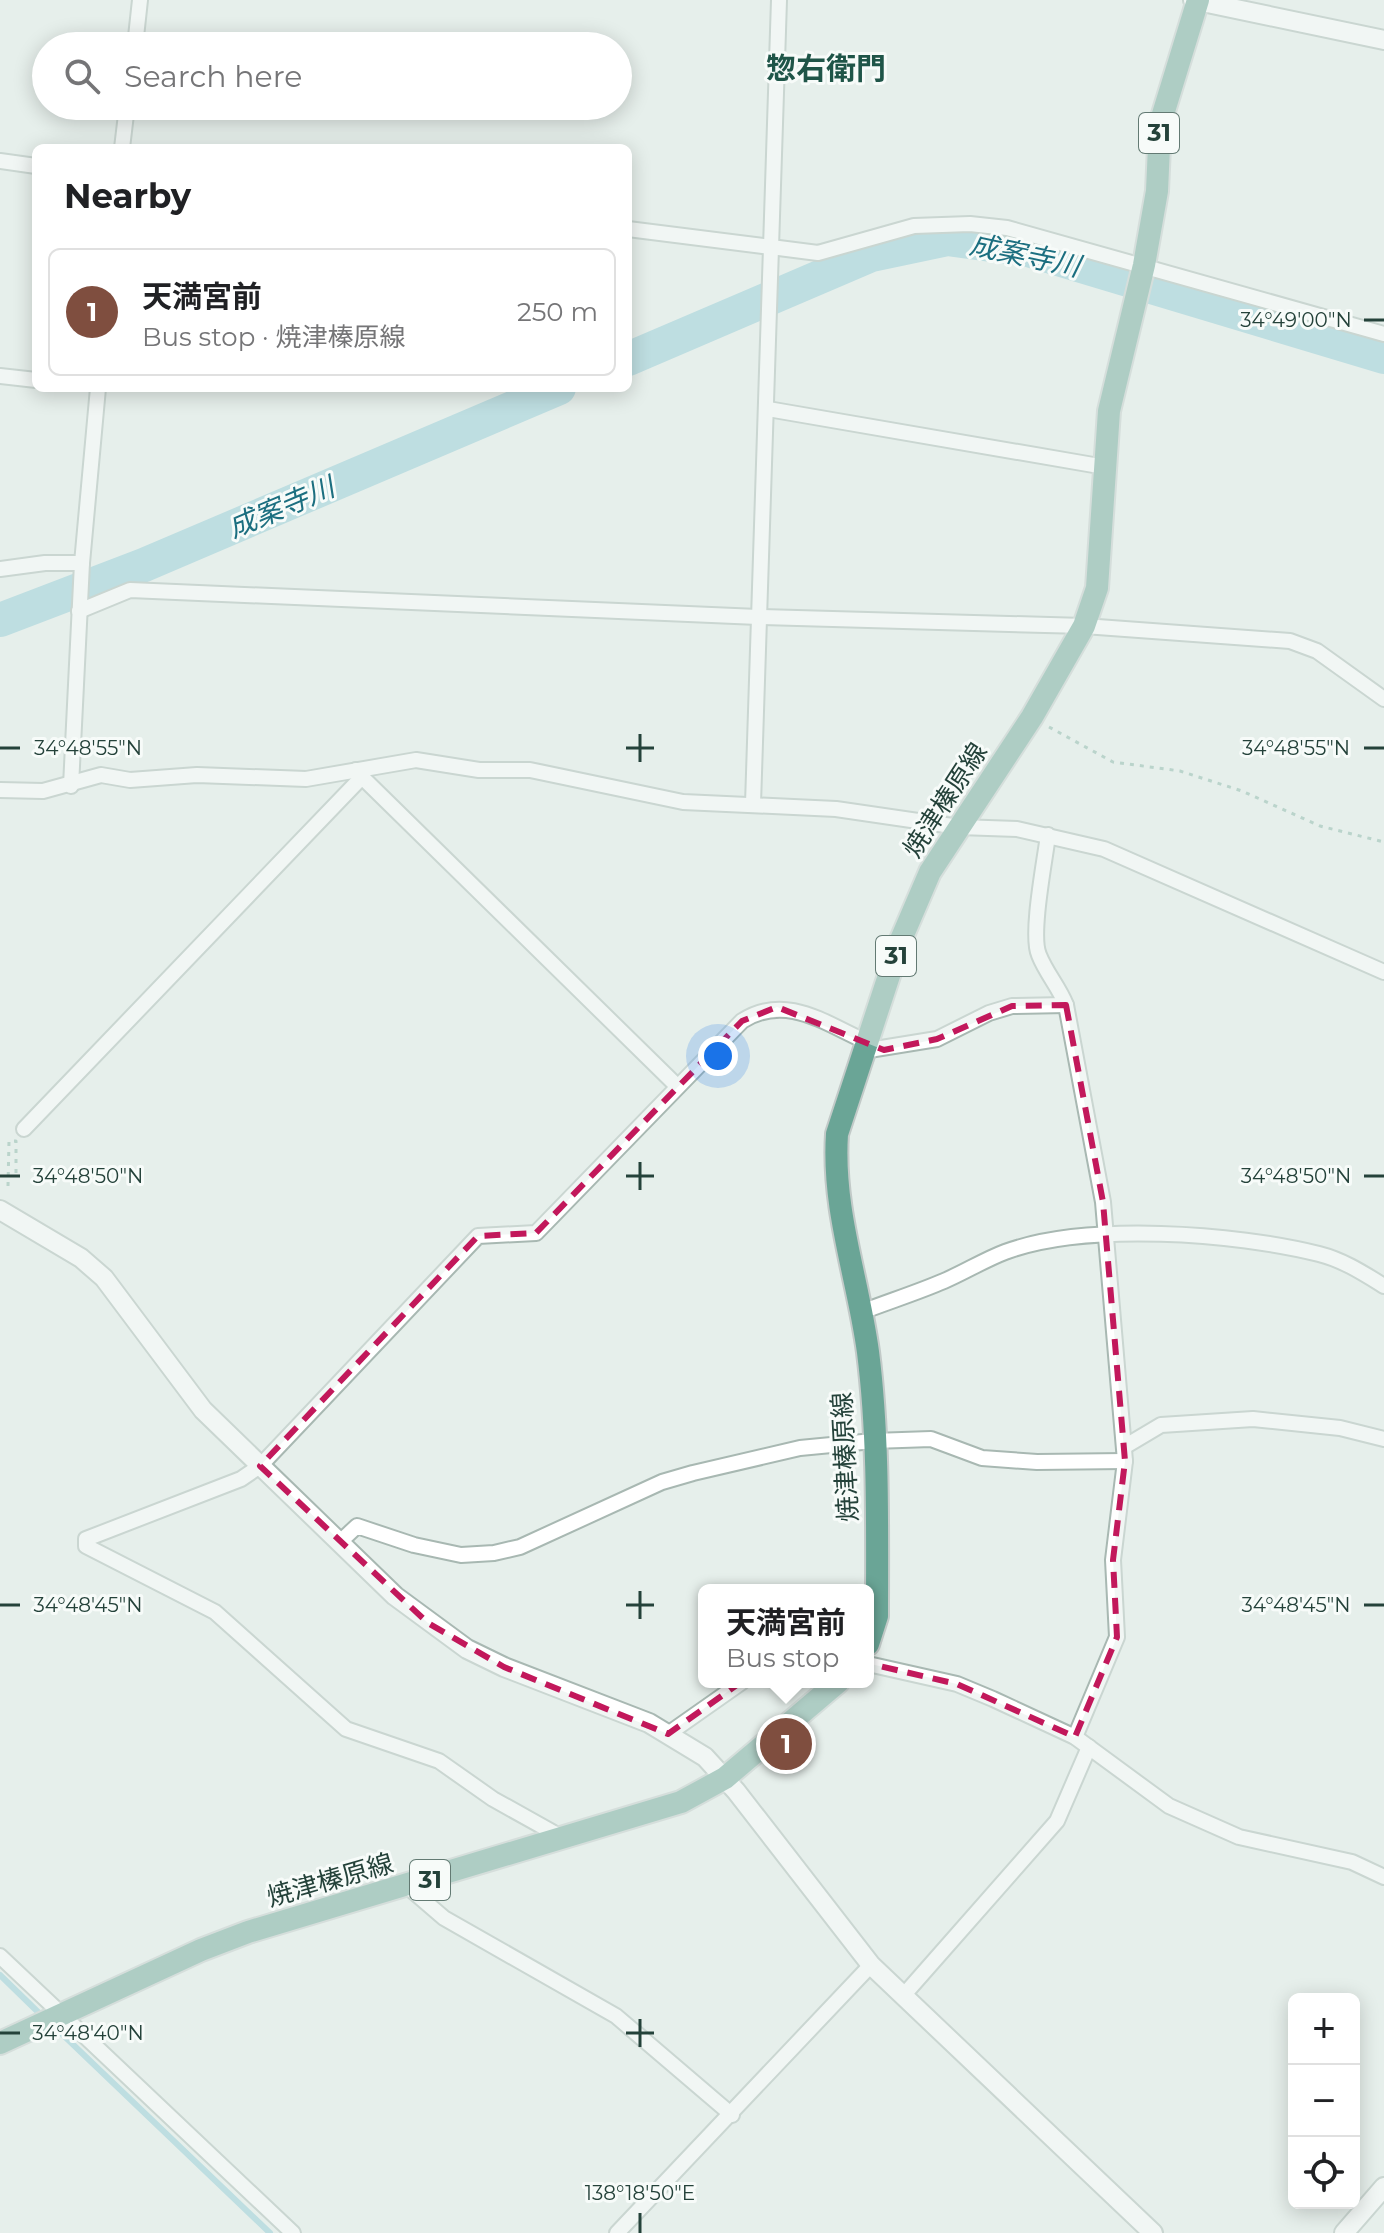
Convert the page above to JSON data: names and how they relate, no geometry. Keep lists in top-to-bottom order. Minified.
{"streets":{"main road":["31","焼津榛原線"]},"districts":["惣右衛門"],"water":["成案寺川"],"page":{"search":"Search here","heading":"Nearby","list":[{"mark":"1","name":"天満宮前","note":"Bus stop · 焼津榛原線","value":"250 m"}],"popup":["天満宮前","Bus stop"],"pins":"1","map_buttons":["+","−"]},"coordinates":["34°49'00\"N","34°48'55\"N","34°48'50\"N","34°48'45\"N","34°48'40\"N","138°18'50\"E"]}
